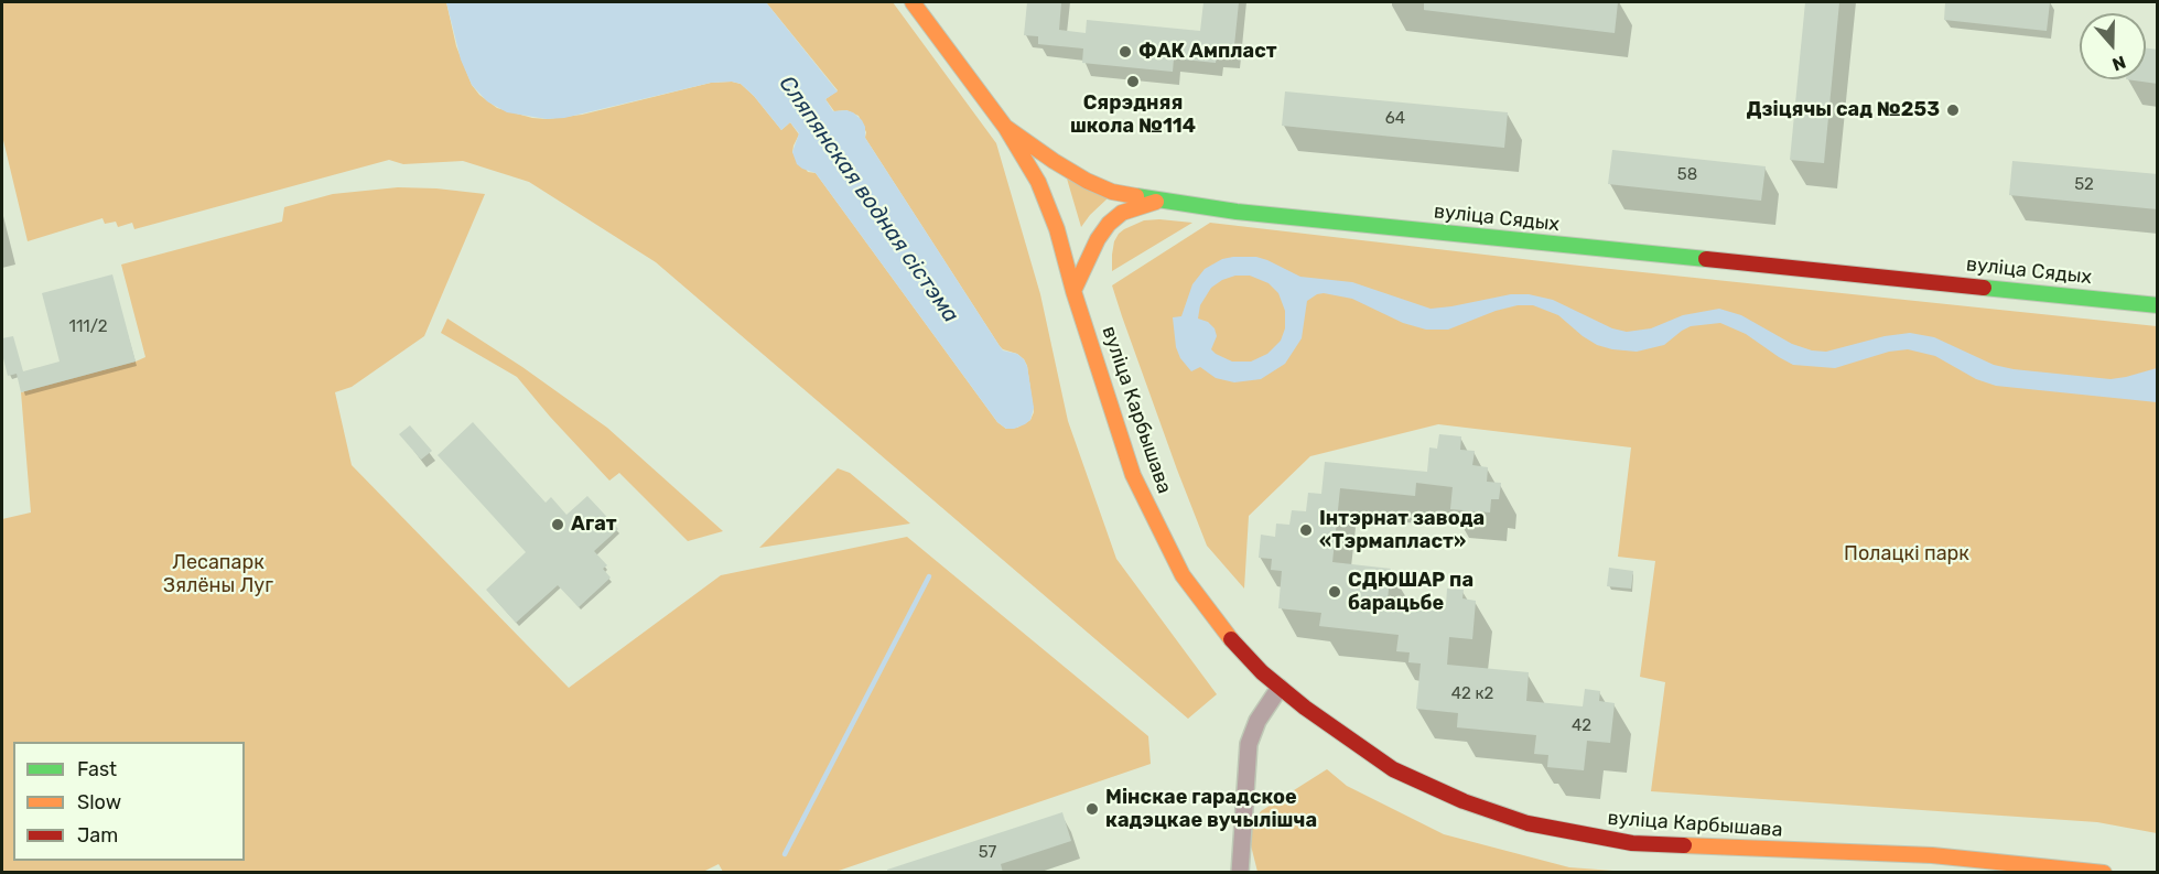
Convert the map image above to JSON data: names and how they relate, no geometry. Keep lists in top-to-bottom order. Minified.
{"streets":{"main road":["вуліца Сядых","вуліца Карбышава"]},"crossings":[["вуліца Сядых","вуліца Карбышава"]],"water":["Сляпянская водная сістэма"],"parks":["Полацкі парк","Лесапарк Зялёны Луг"],"places":["ФАК Ампласт","Сярэдняя школа №114","Дзіцячы сад №253","Агат","Інтэрнат завода «Тэрмапласт»","СДЮШАР па барацьбе","Мінскае гарадское кадэцкае вучылішча"],"house_numbers":["64","58","52","111/2","42 к2","42","57"],"legend":["Fast","Slow","Jam"],"north":"bottom"}
